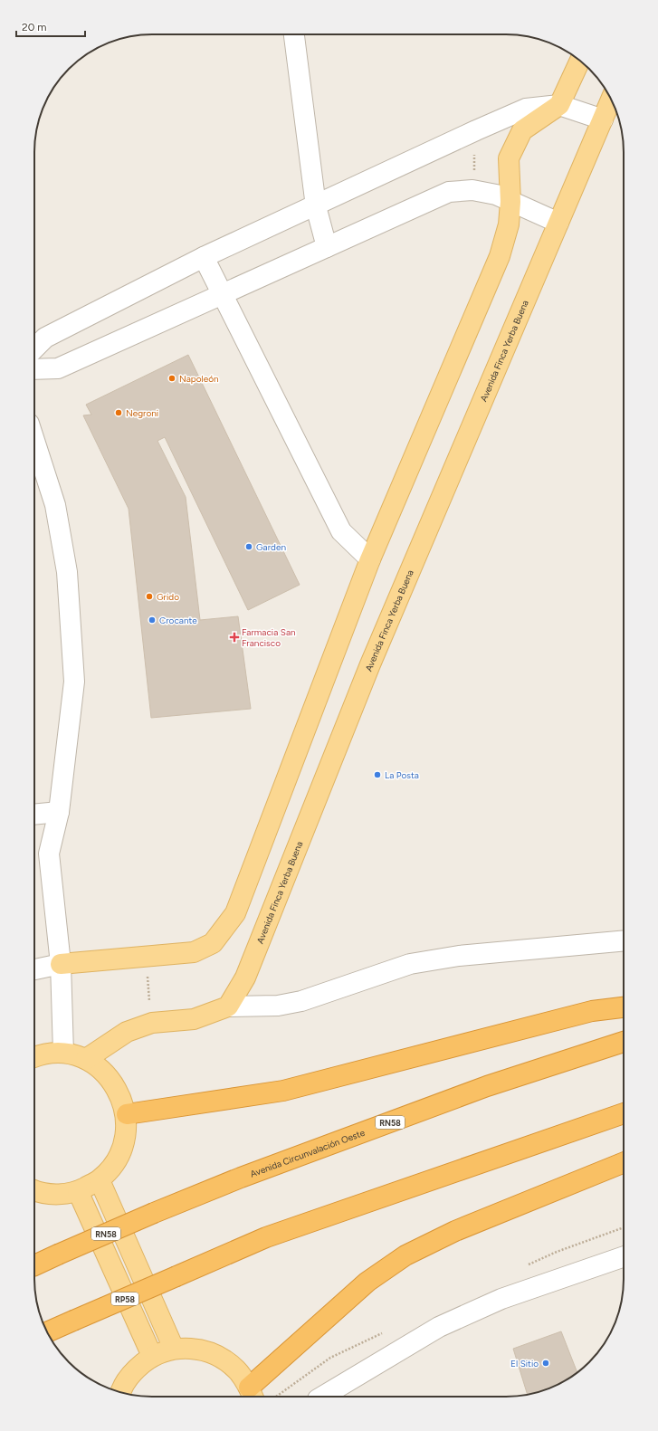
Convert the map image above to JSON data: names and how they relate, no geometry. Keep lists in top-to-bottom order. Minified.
{"streets":{"highway":["RN58","Avenida Circunvalación Oeste","RP58"],"main road":["Avenida Finca Yerba Buena"]},"places":{"other":["Napoleón","Negroni","Garden","Grido","Crocante","La Posta","El Sitio"],"health":["Farmacia San Francisco"]},"scale_bar":"20 m"}
